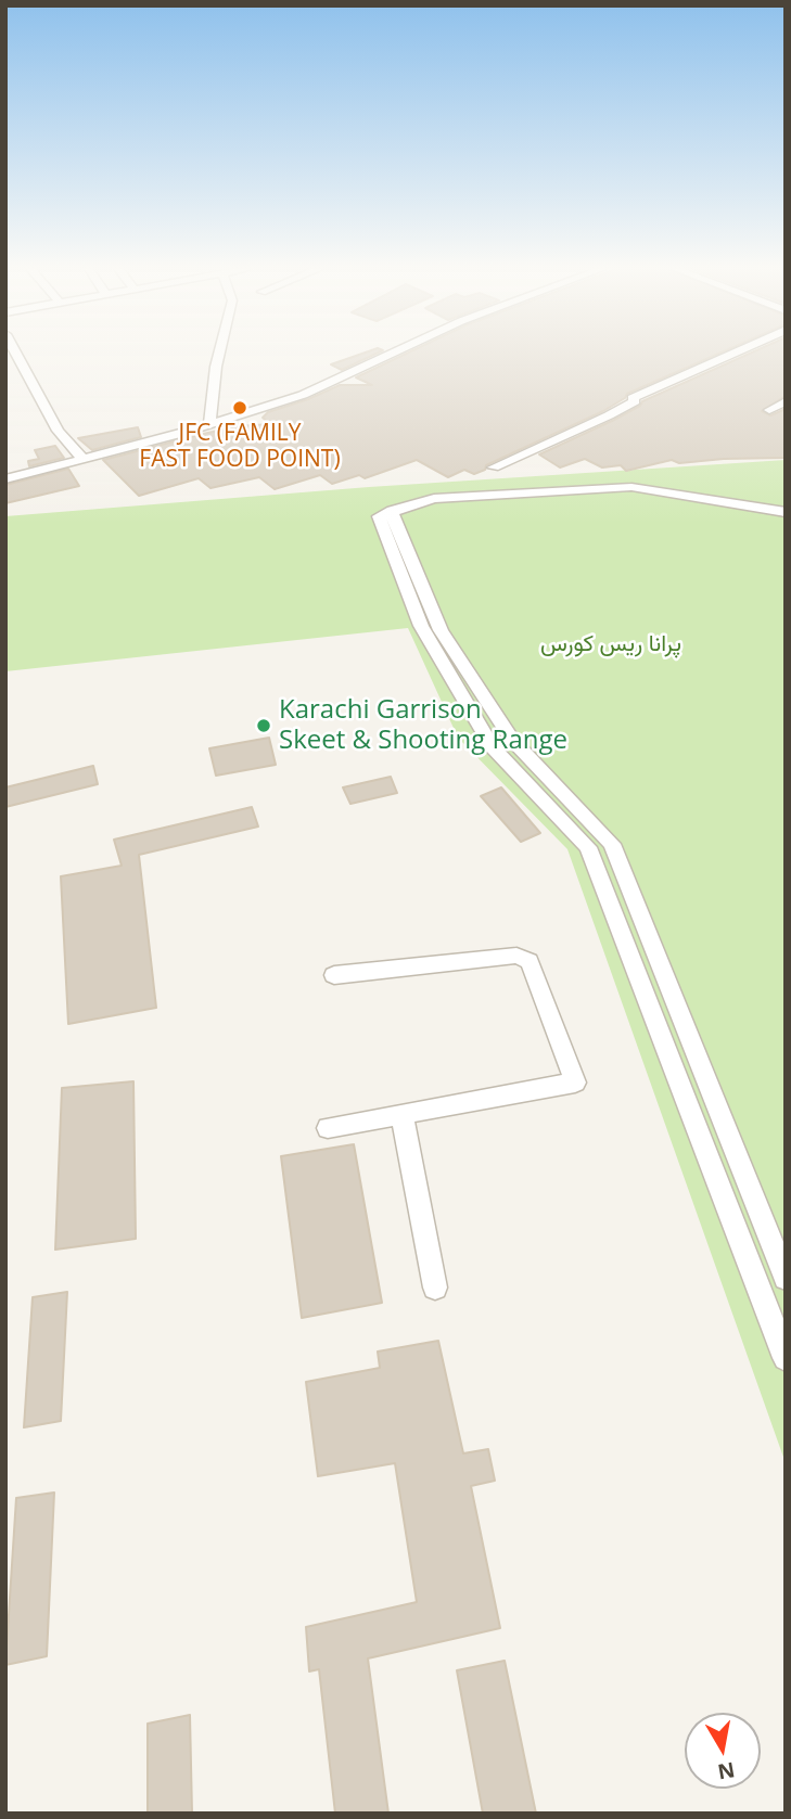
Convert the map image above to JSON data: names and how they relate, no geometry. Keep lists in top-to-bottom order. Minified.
{"parks":["پرانا ریس کورس"],"places":["JFC (FAMILY FAST FOOD POINT)","Karachi Garrison Skeet & Shooting Range"],"north":"bottom"}
